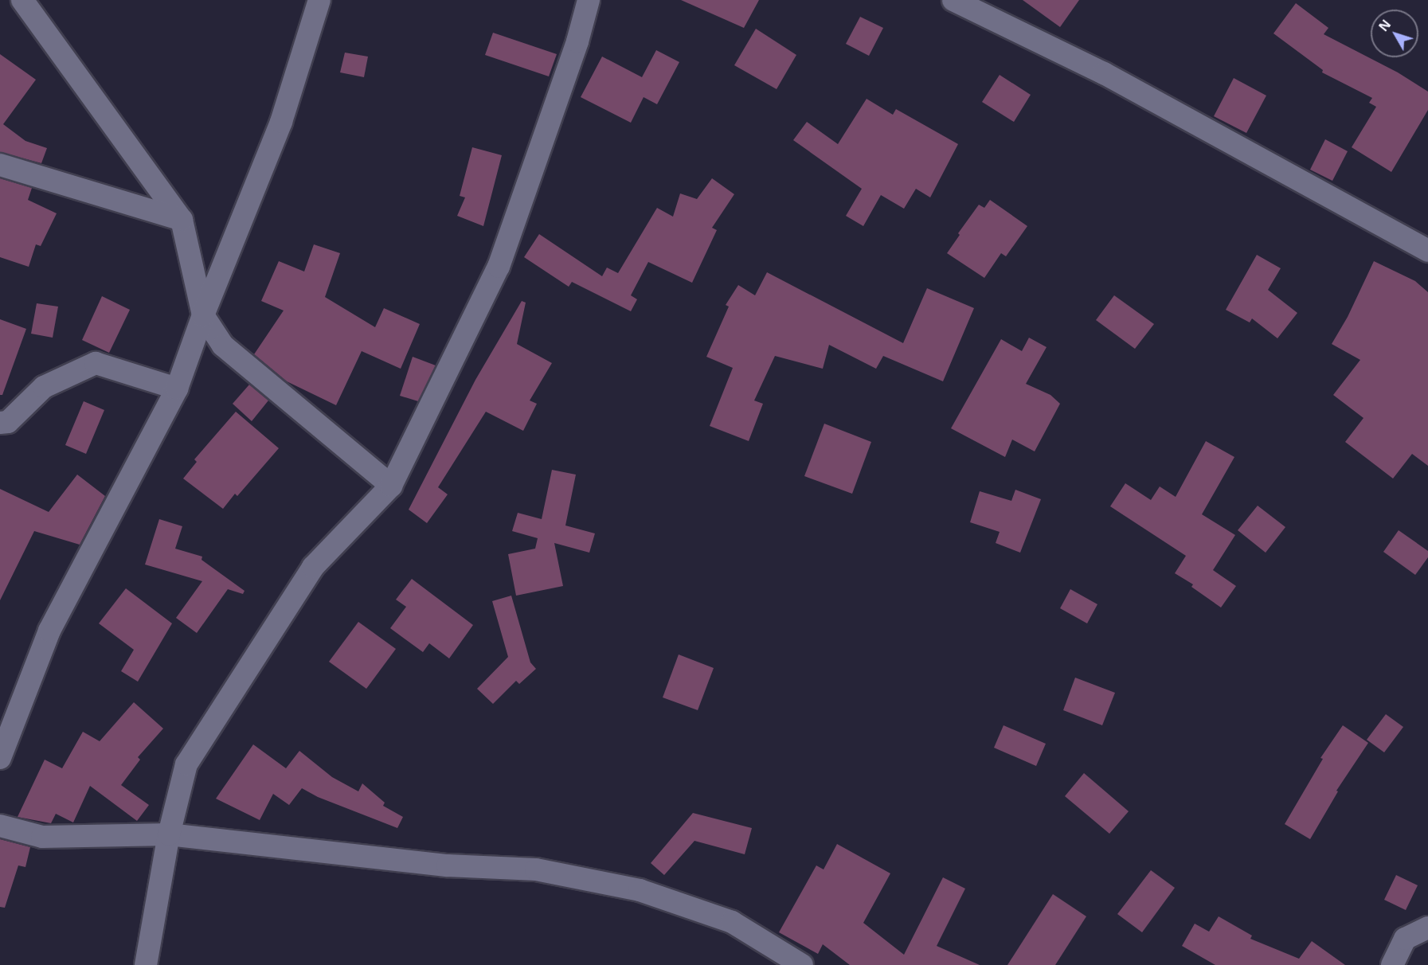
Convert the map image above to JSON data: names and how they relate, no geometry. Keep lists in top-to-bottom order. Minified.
{"north":"top left"}
